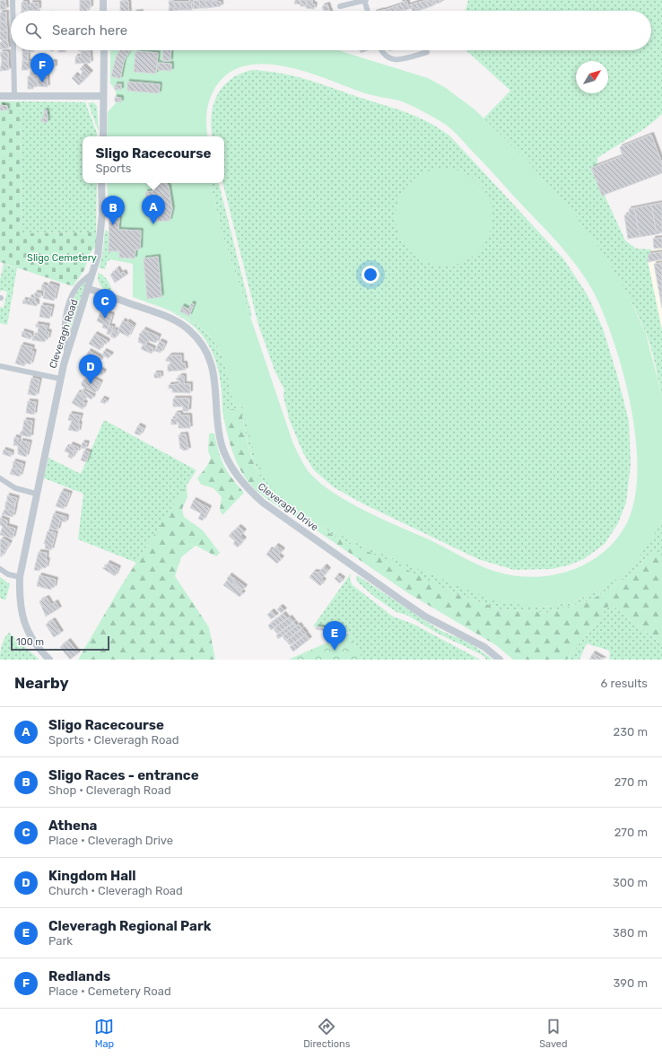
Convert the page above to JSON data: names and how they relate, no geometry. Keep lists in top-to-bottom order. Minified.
{"streets":{"street":["Cleveragh Road","Cleveragh Drive"]},"crossings":[["Cleveragh Road","Cleveragh Drive"]],"parks":["Sligo Cemetery"],"scale_bar":"100 m","north":"top right","page":{"search":"Search here","pins":["F","A","B","C","D","E"],"popup":["Sligo Racecourse","Sports"],"scale":"100 m","heading":["Nearby","6 results"],"list":[{"mark":"A","name":"Sligo Racecourse","note":"Sports · Cleveragh Road","value":"230 m"},{"mark":"B","name":"Sligo Races - entrance","note":"Shop · Cleveragh Road","value":"270 m"},{"mark":"C","name":"Athena","note":"Place · Cleveragh Drive","value":"270 m"},{"mark":"D","name":"Kingdom Hall","note":"Church · Cleveragh Road","value":"300 m"},{"mark":"E","name":"Cleveragh Regional Park","note":"Park","value":"380 m"},{"mark":"F","name":"Redlands","note":"Place · Cemetery Road","value":"390 m"}],"nav":["Map","Directions","Saved"]}}
